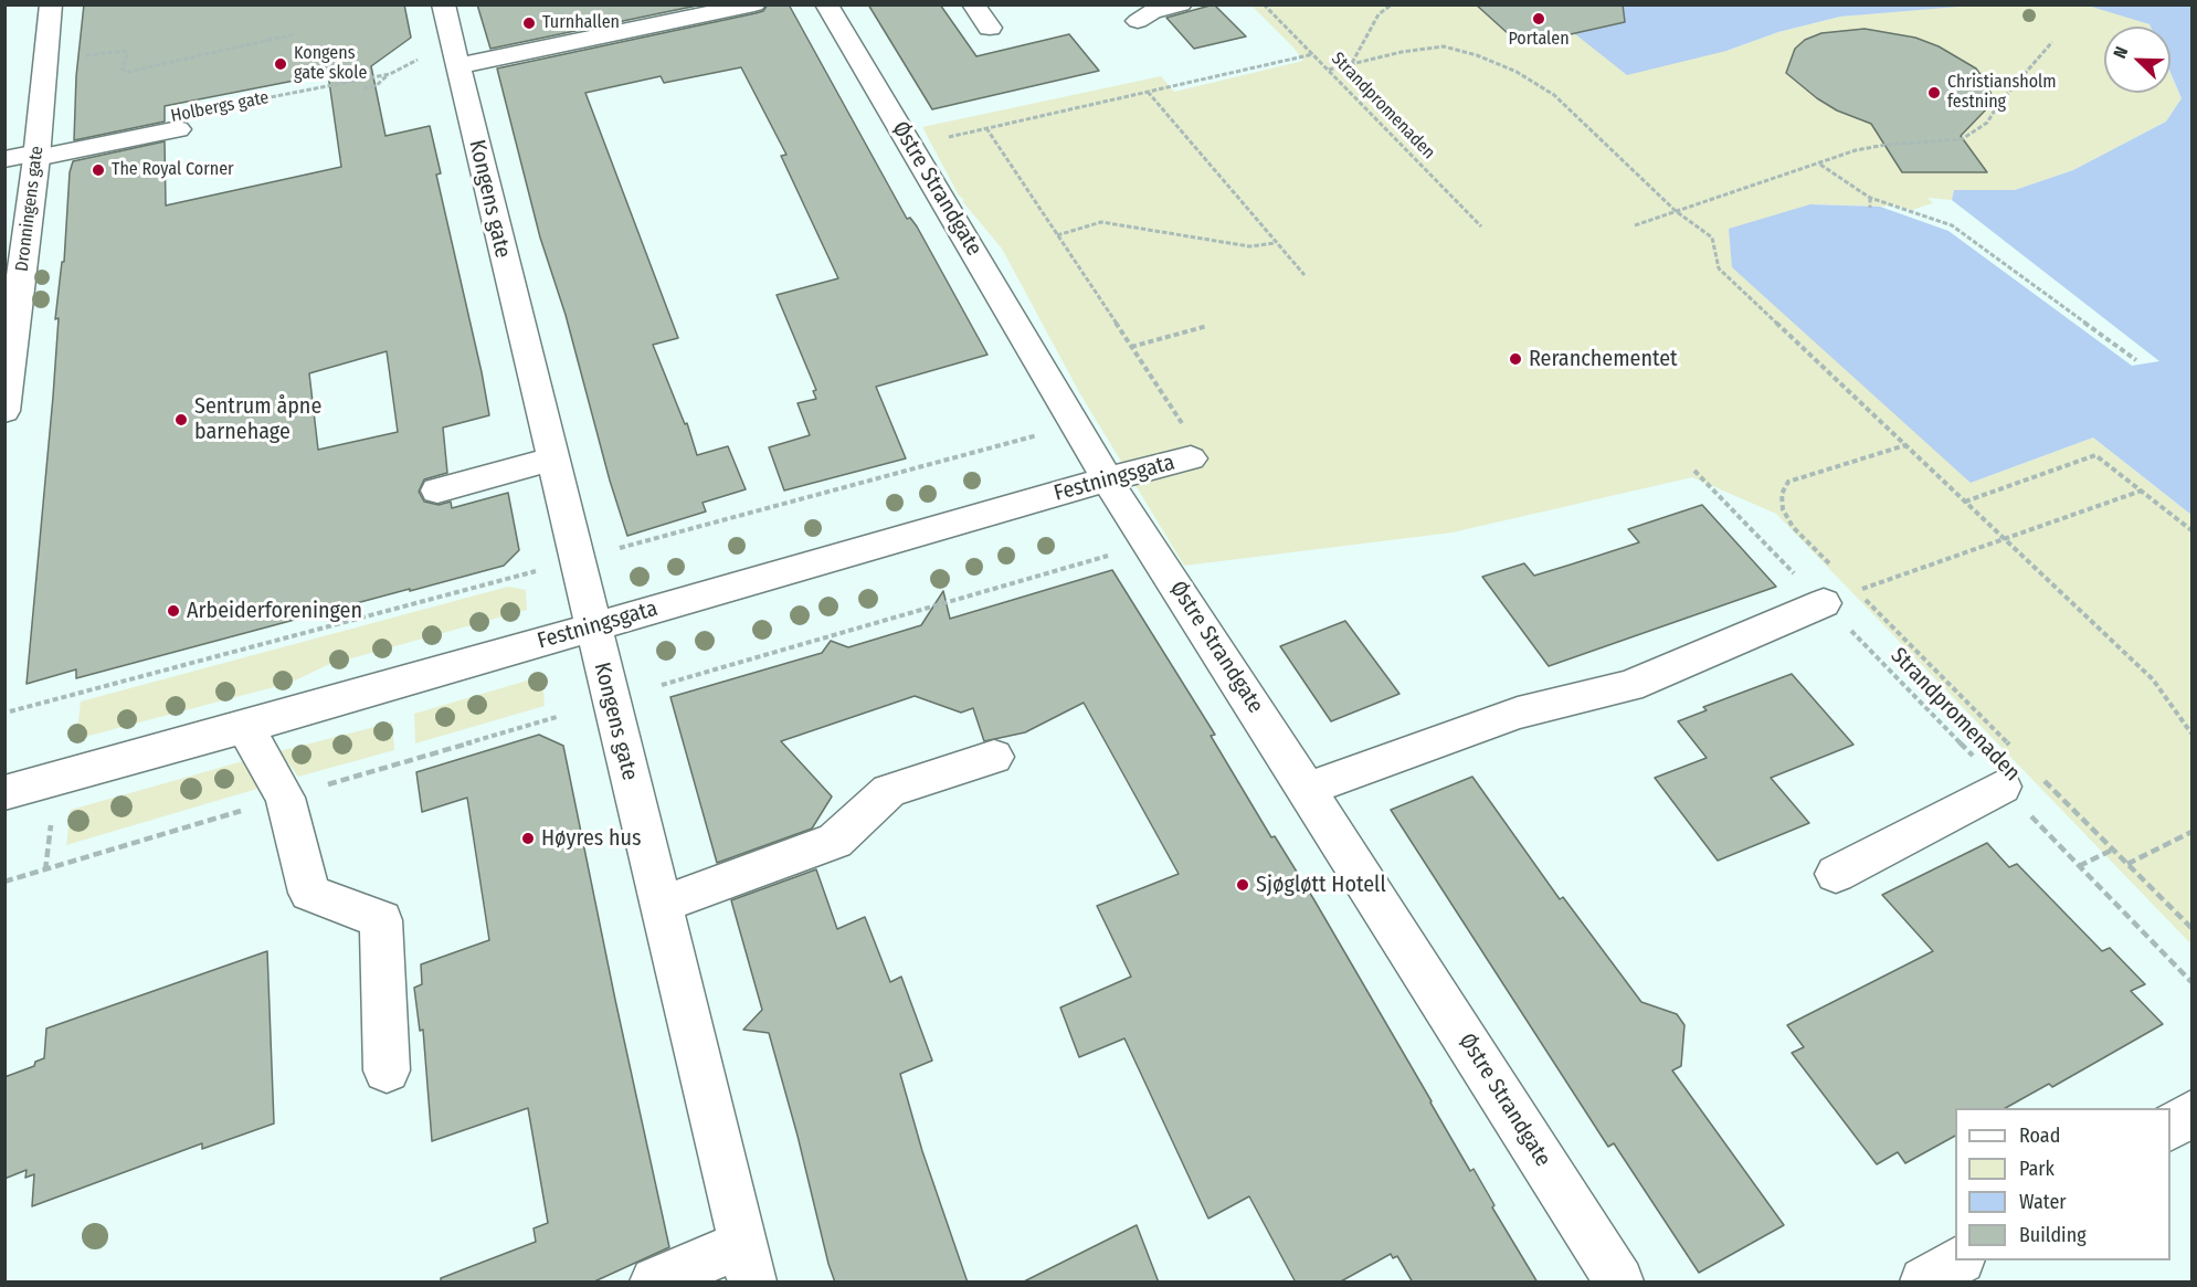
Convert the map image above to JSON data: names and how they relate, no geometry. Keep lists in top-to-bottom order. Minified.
{"streets":{"street":["Østre Strandgate","Kongens gate","Dronningens gate","Festningsgata"],"path":["Strandpromenaden","Holbergs gate"]},"crossings":[["Østre Strandgate","Festningsgata"],["Kongens gate","Festningsgata"]],"places":["Portalen","Turnhallen","Kongens gate skole","Christiansholm festning","The Royal Corner","Reranchementet","Sentrum åpne barnehage","Arbeiderforeningen","Høyres hus","Sjøgløtt Hotell"],"legend":["Road","Park","Water","Building"],"north":"top left"}
